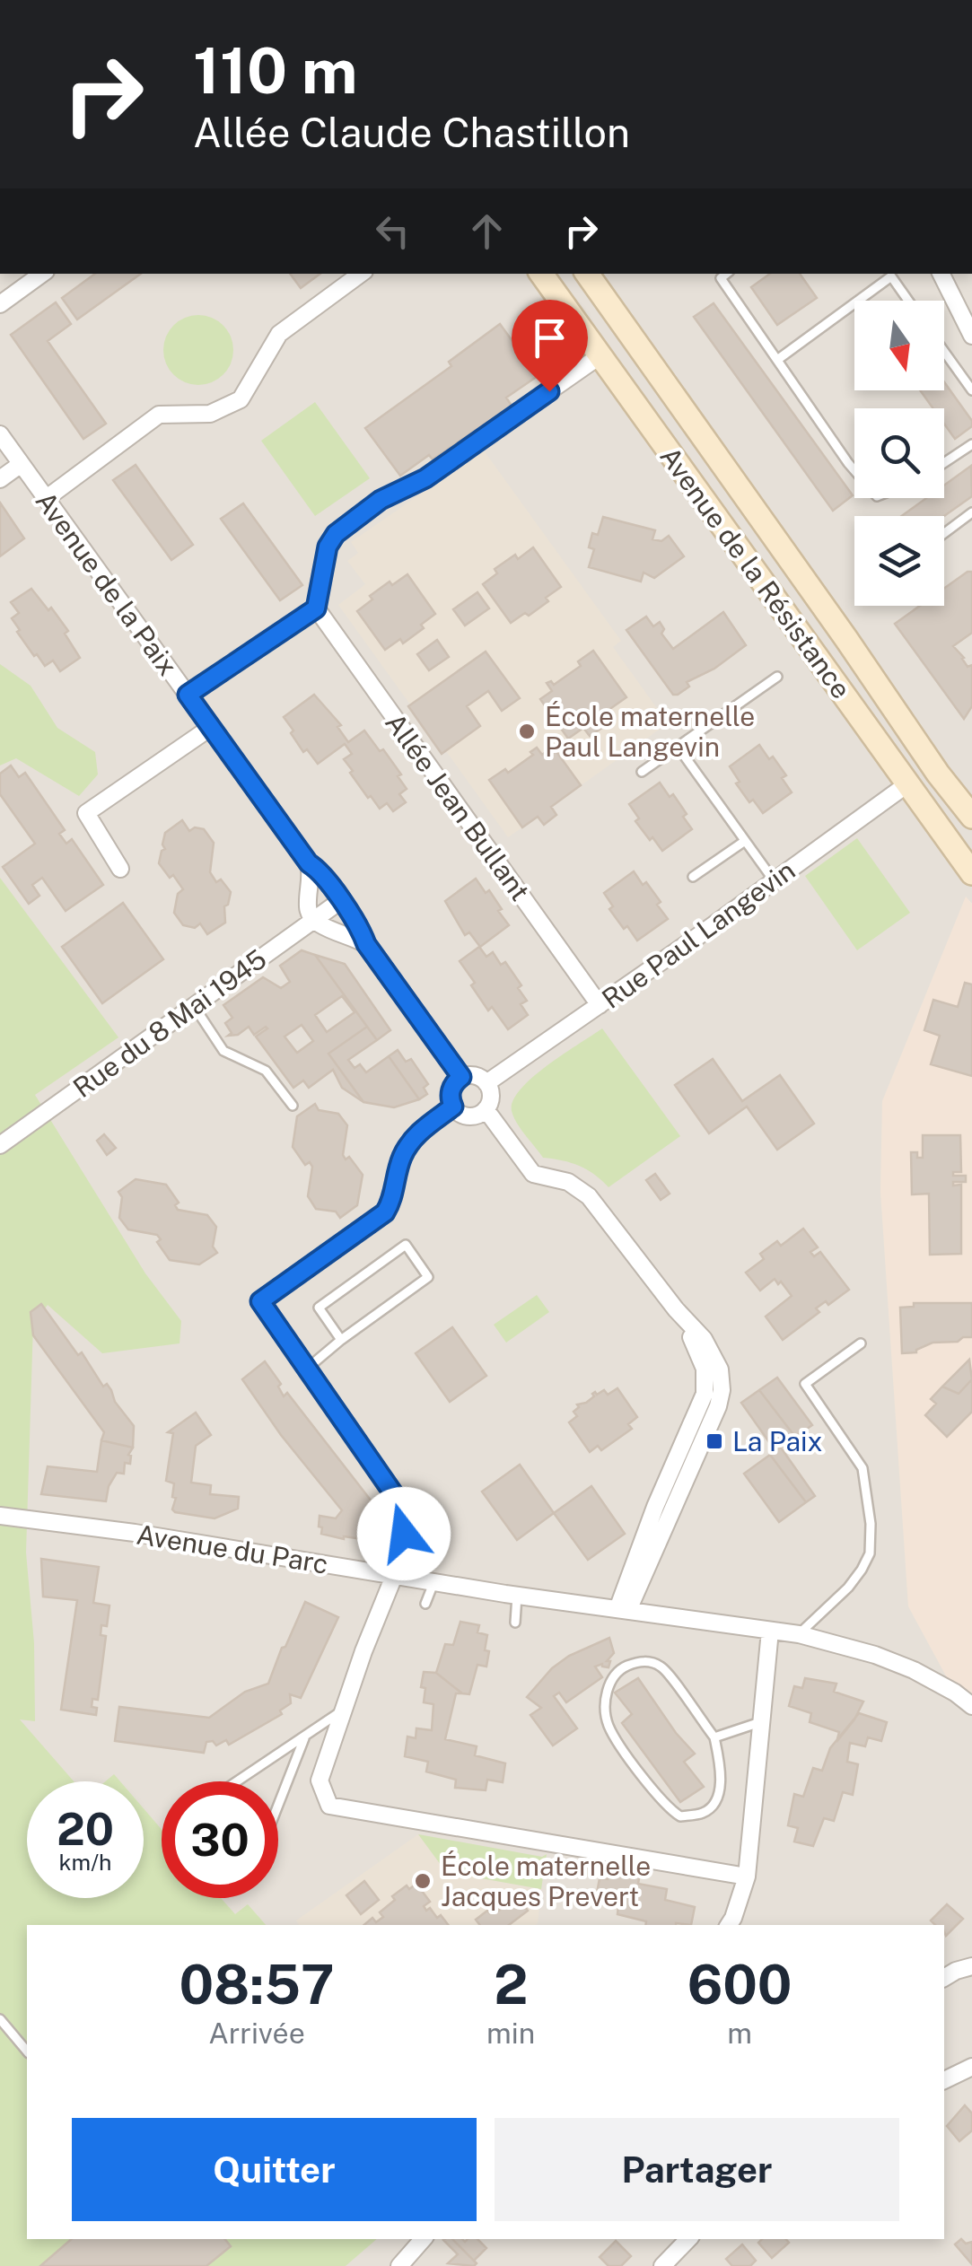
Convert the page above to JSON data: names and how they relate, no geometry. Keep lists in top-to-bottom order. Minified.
{"streets":{"main road":["Avenue de la Résistance"],"street":["Avenue de la Paix","Allée Jean Bullant","Rue Paul Langevin","Rue du 8 Mai 1945","Avenue du Parc"]},"crossings":[["Avenue de la Résistance","Rue Paul Langevin"],["Avenue de la Paix","Rue Paul Langevin"],["Avenue de la Paix","Rue du 8 Mai 1945"],["Allée Jean Bullant","Rue Paul Langevin"]],"places":{"other":["École maternelle Paul Langevin","École maternelle Jacques Prevert"],"transit":["La Paix"]},"north":"bottom","page":{"turn":["110 m","Allée Claude Chastillon"],"speed":"20 km/h","limit":"30","eta":["08:57","Arrivée","2","min","600","m"],"buttons":["Quitter","Partager"]}}
